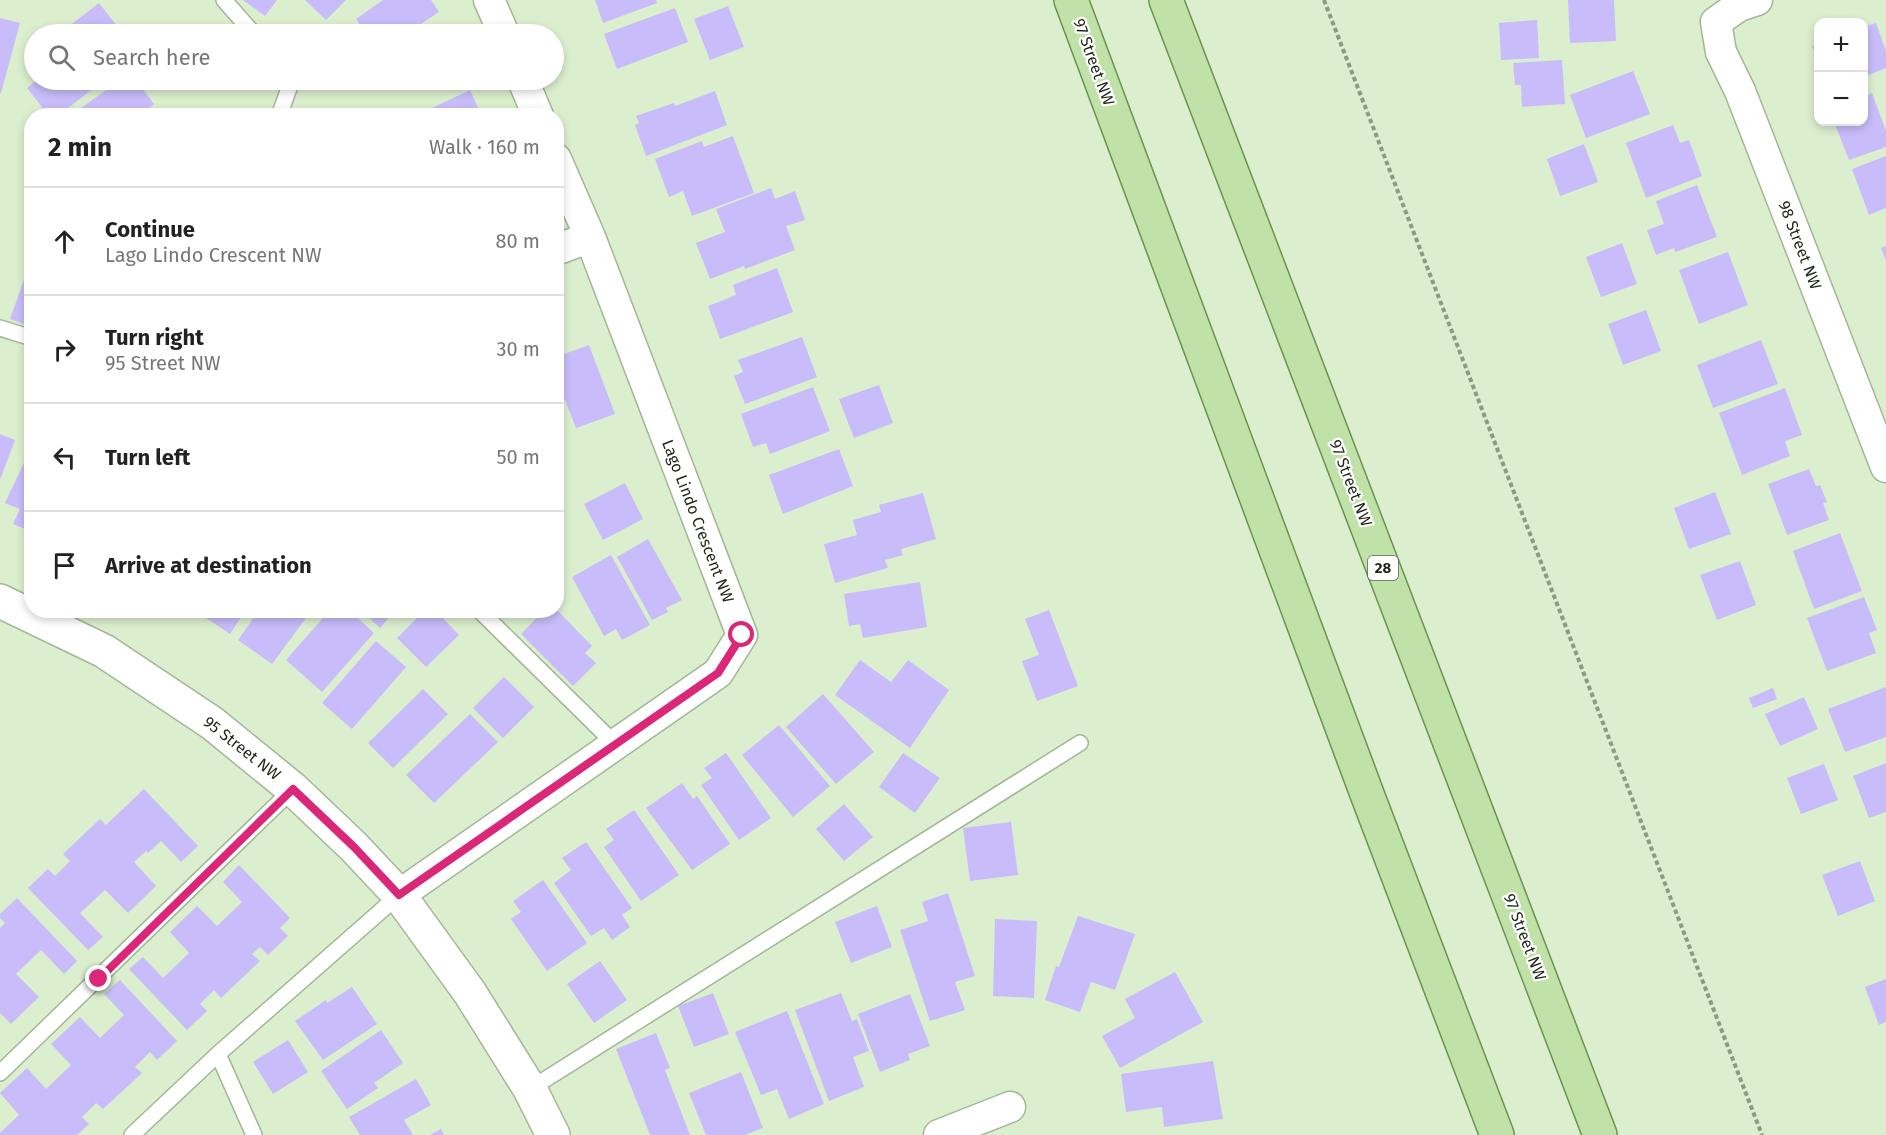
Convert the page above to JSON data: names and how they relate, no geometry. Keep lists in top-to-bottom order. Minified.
{"streets":{"main road":["97 Street NW","28"],"street":["98 Street NW","Lago Lindo Crescent NW","95 Street NW"]},"crossings":[["Lago Lindo Crescent NW","95 Street NW"]],"page":{"map_buttons":["+","−"],"search":"Search here","heading":["2 min","Walk · 160 m"],"list":[["Continue","Lago Lindo Crescent NW","80 m"],["Turn right","95 Street NW","30 m"],["Turn left","50 m"],"Arrive at destination"]}}
